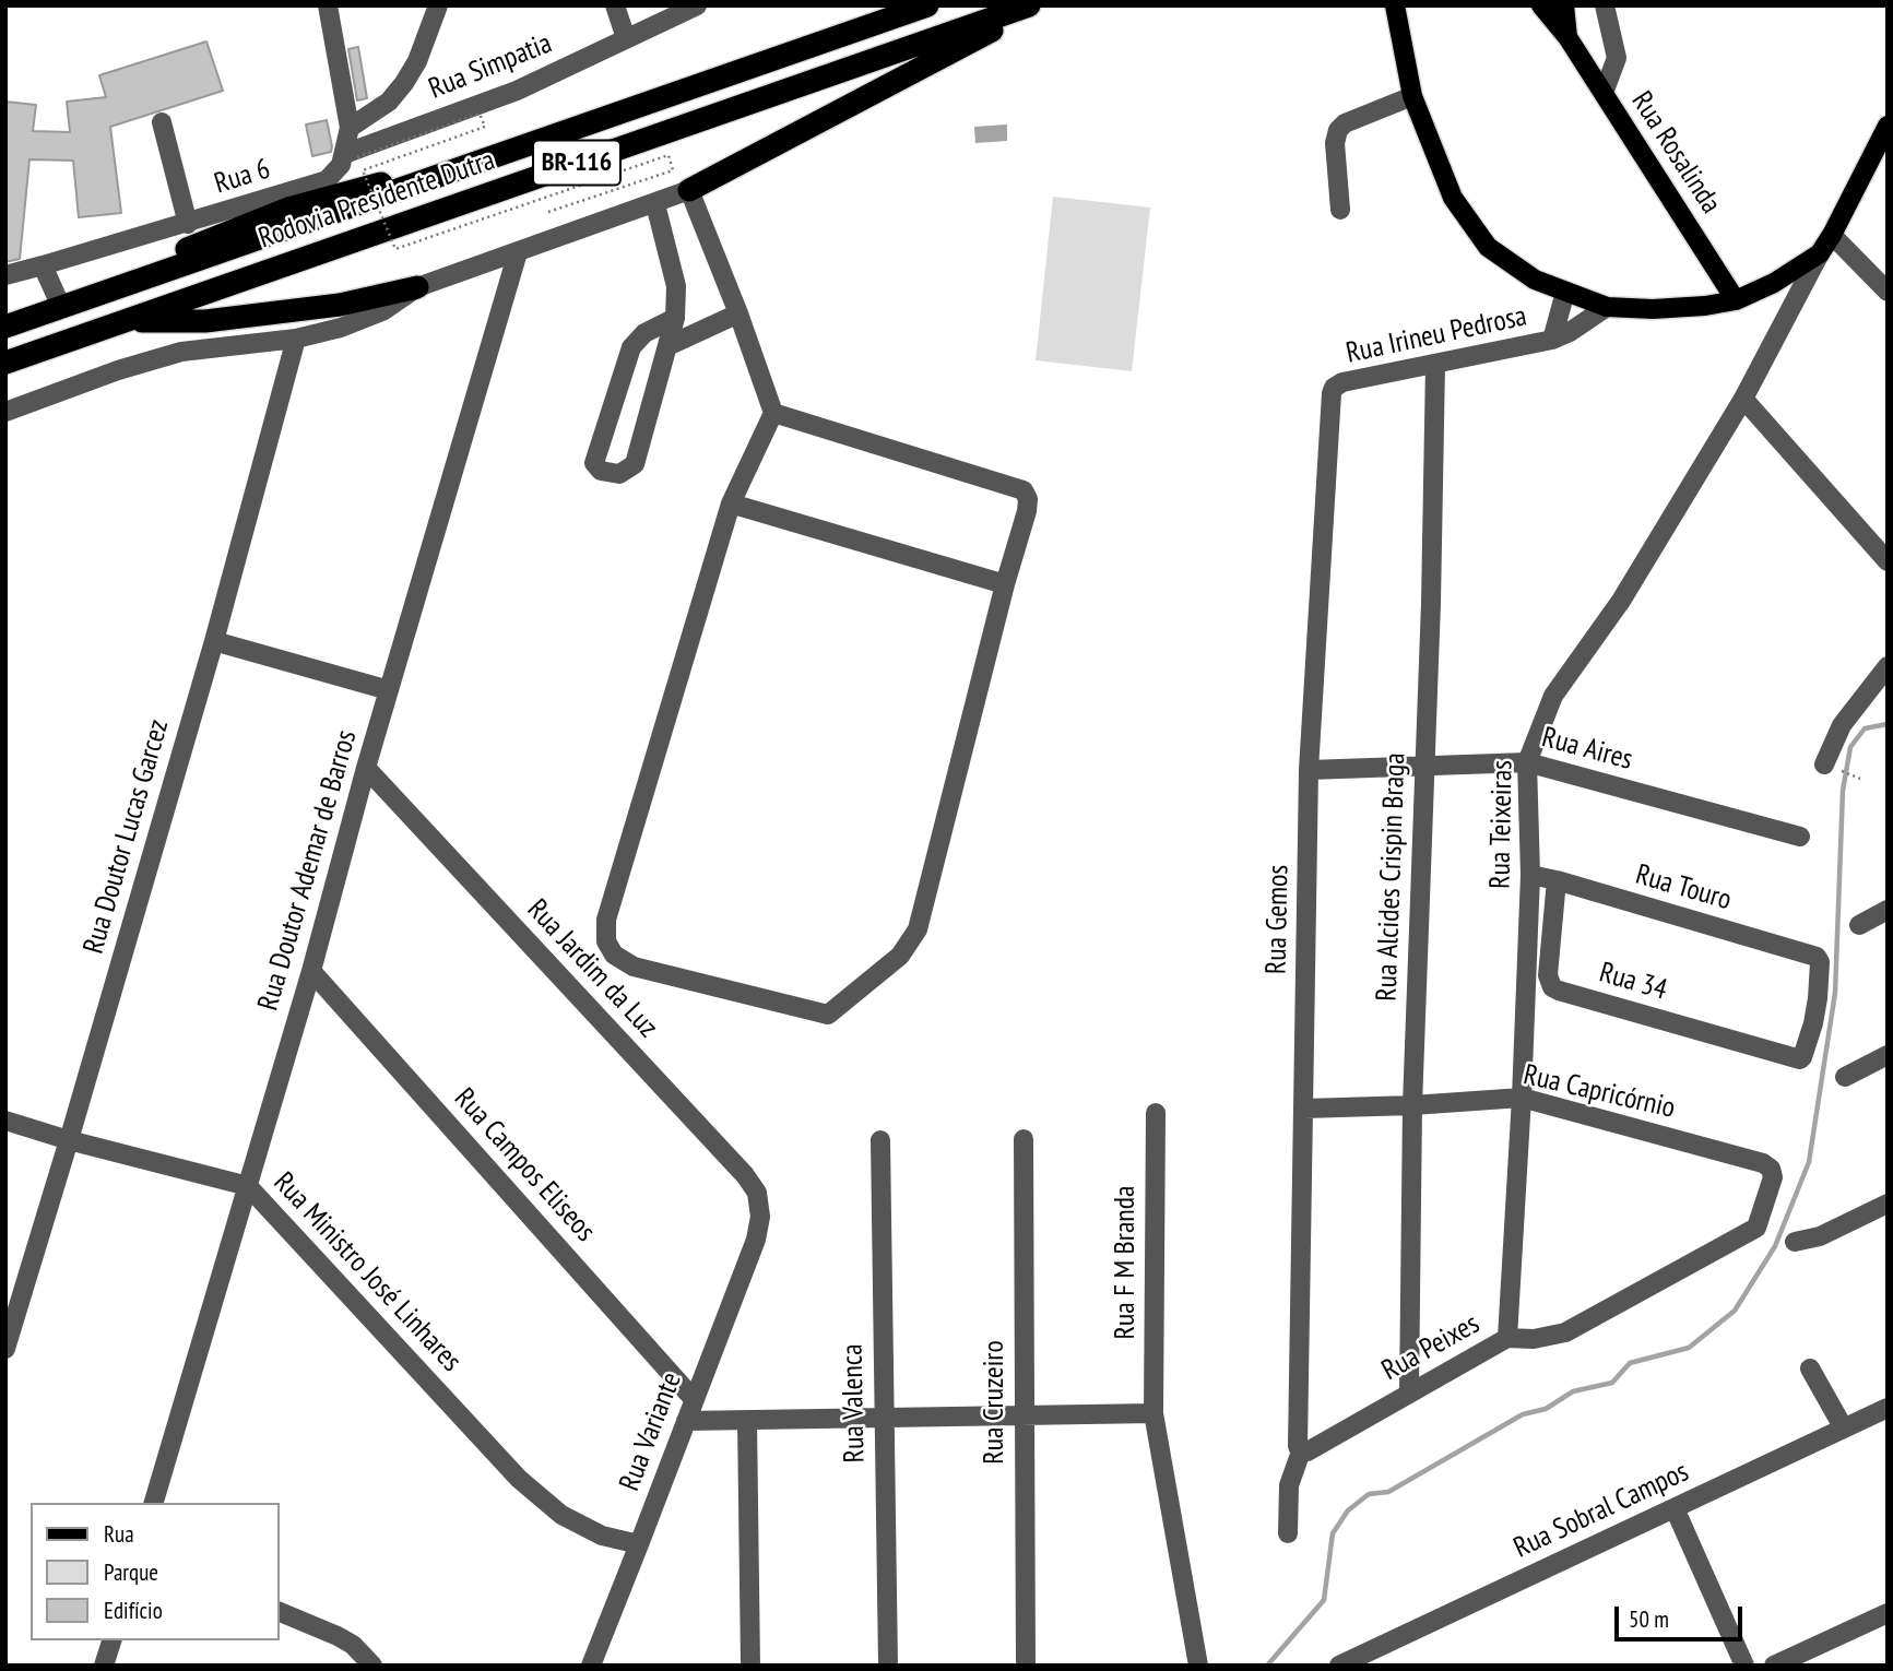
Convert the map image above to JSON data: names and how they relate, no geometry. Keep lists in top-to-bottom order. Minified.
{"streets":{"highway":["BR-116","Rodovia Presidente Dutra"],"main road":["Rua Rosalinda"],"street":["Rua Simpatia","Rua 6","Rua Irineu Pedrosa","Rua Aires","Rua Teixeiras","Rua Doutor Lucas Garcez","Rua Doutor Ademar de Barros","Rua Alcides Crispin Braga","Rua Touro","Rua Gemos","Rua Jardim da Luz","Rua 34","Rua Capricórnio","Rua Campos Eliseos","Rua F M Branda","Rua Ministro José Linhares","Rua Peixes","Rua Cruzeiro","Rua Valenca","Rua Variante","Rua Sobral Campos"]},"crossings":[["Rua Simpatia","Rua 6"],["Rua Irineu Pedrosa","Rua Alcides Crispin Braga"],["Rua Irineu Pedrosa","Rua Gemos"],["Rua Aires","Rua Teixeiras"],["Rua Aires","Rua Alcides Crispin Braga"],["Rua Aires","Rua Gemos"],["Rua Teixeiras","Rua Touro"],["Rua Teixeiras","Rua Capricórnio"],["Rua Teixeiras","Rua Peixes"],["Rua Doutor Lucas Garcez","Rua Ministro José Linhares"],["Rua Doutor Ademar de Barros","Rua Jardim da Luz"],["Rua Doutor Ademar de Barros","Rua Campos Eliseos"],["Rua Doutor Ademar de Barros","Rua Ministro José Linhares"],["Rua Alcides Crispin Braga","Rua Capricórnio"],["Rua Alcides Crispin Braga","Rua Peixes"],["Rua Touro","Rua 34"],["Rua Gemos","Rua Capricórnio"],["Rua Gemos","Rua Peixes"],["Rua Jardim da Luz","Rua Variante"],["Rua Capricórnio","Rua Peixes"],["Rua Campos Eliseos","Rua Variante"],["Rua Ministro José Linhares","Rua Variante"]],"legend":["Rua","Parque","Edifício"],"scale_bar":"50 m"}
